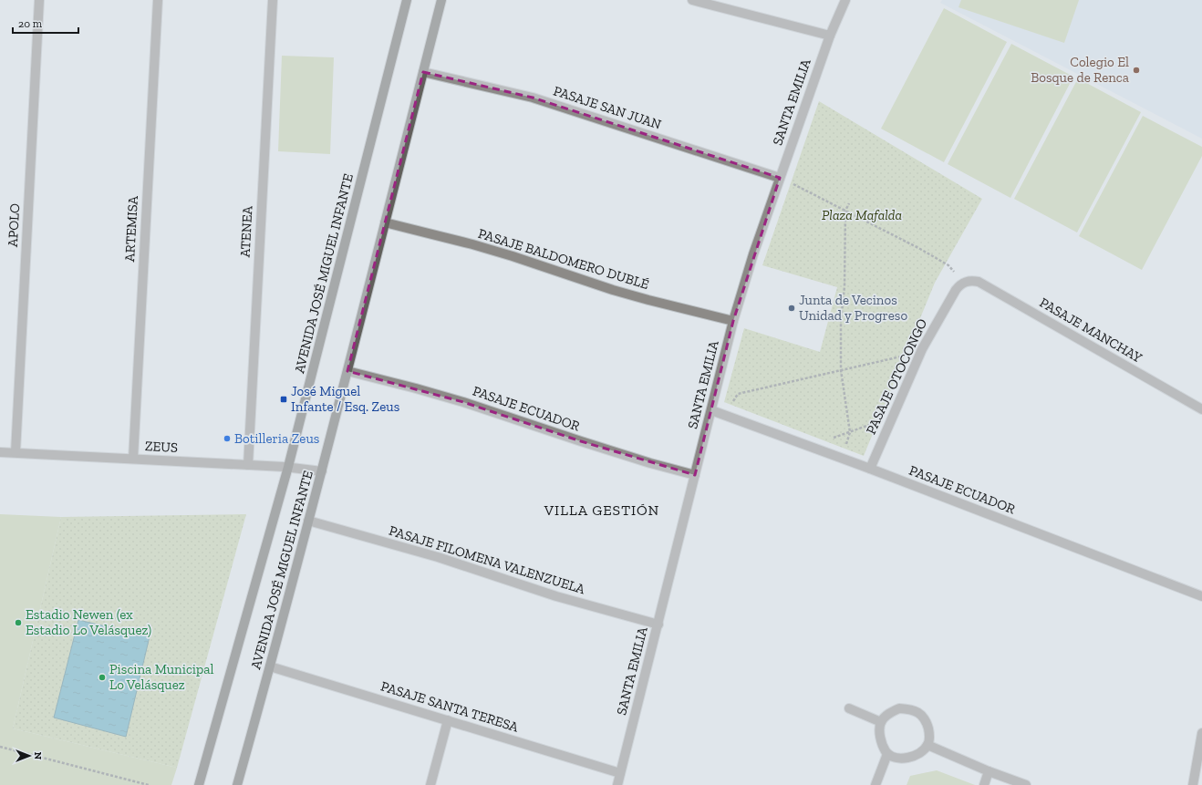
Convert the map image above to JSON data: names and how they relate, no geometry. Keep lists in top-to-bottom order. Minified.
{"streets":{"main road":["AVENIDA JOSÉ MIGUEL INFANTE"],"street":["SANTA EMILIA","PASAJE SAN JUAN","APOLO","ARTEMISA","ATENEA","PASAJE BALDOMERO DUBLÉ","PASAJE MANCHAY","PASAJE OTOCONGO","PASAJE ECUADOR","ZEUS","PASAJE FILOMENA VALENZUELA","PASAJE SANTA TERESA"]},"crossings":[["SANTA EMILIA","PASAJE SAN JUAN"],["SANTA EMILIA","PASAJE BALDOMERO DUBLÉ"],["SANTA EMILIA","PASAJE ECUADOR"],["SANTA EMILIA","PASAJE FILOMENA VALENZUELA"],["SANTA EMILIA","PASAJE SANTA TERESA"],["PASAJE SAN JUAN","AVENIDA JOSÉ MIGUEL INFANTE"],["APOLO","ZEUS"],["ARTEMISA","ZEUS"],["ATENEA","ZEUS"],["PASAJE BALDOMERO DUBLÉ","AVENIDA JOSÉ MIGUEL INFANTE"],["AVENIDA JOSÉ MIGUEL INFANTE","PASAJE ECUADOR"],["AVENIDA JOSÉ MIGUEL INFANTE","ZEUS"],["AVENIDA JOSÉ MIGUEL INFANTE","PASAJE FILOMENA VALENZUELA"],["AVENIDA JOSÉ MIGUEL INFANTE","PASAJE SANTA TERESA"],["PASAJE MANCHAY","PASAJE OTOCONGO"],["PASAJE OTOCONGO","PASAJE ECUADOR"]],"districts":["VILLA GESTIÓN"],"parks":["Plaza Mafalda"],"places":{"other":["Colegio El Bosque de Renca","Junta de Vecinos Unidad y Progreso","Botilleria Zeus","Estadio Newen (ex Estadio Lo Velásquez)","Piscina Municipal Lo Velásquez"],"transit":["José Miguel Infante / Esq. Zeus"]},"scale_bar":"20 m","north":"right"}
